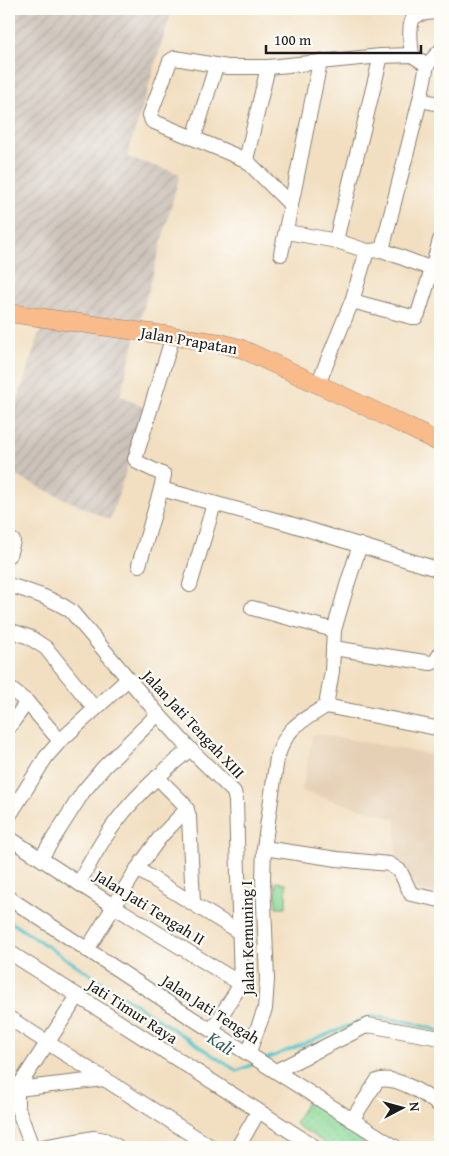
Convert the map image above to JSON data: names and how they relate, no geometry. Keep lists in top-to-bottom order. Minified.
{"streets":{"main road":["Jalan Prapatan"],"street":["Jalan Jati Tengah XIII","Jalan Jati Tengah II","Jalan Kemuning I","Jalan Jati Tengah","Jati Timur Raya"]},"crossings":[["Jalan Jati Tengah XIII","Jalan Jati Tengah II"],["Jalan Kemuning I","Jalan Jati Tengah"]],"water":["Kali"],"scale_bar":"100 m","north":"right"}
